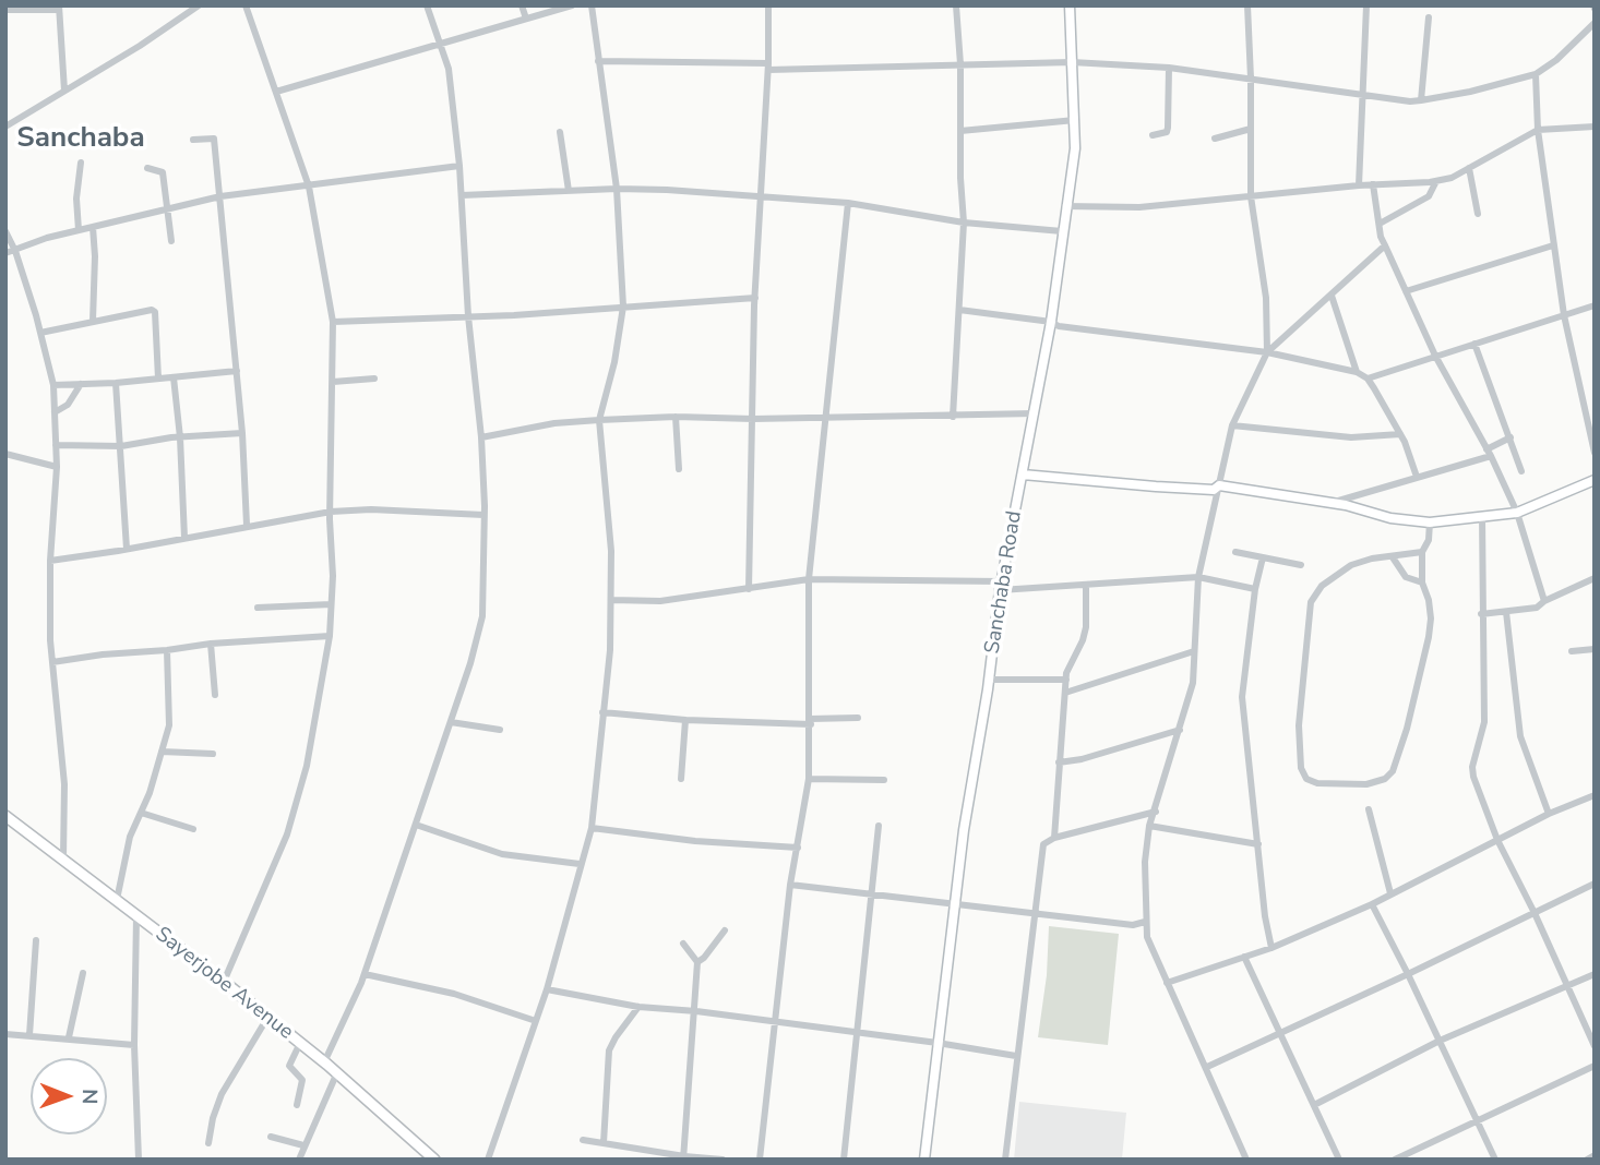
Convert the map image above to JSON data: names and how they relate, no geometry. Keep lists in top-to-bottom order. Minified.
{"streets":{"main road":["Sayerjobe Avenue"],"street":["Sanchaba Road"]},"districts":["Sanchaba"],"north":"right"}
